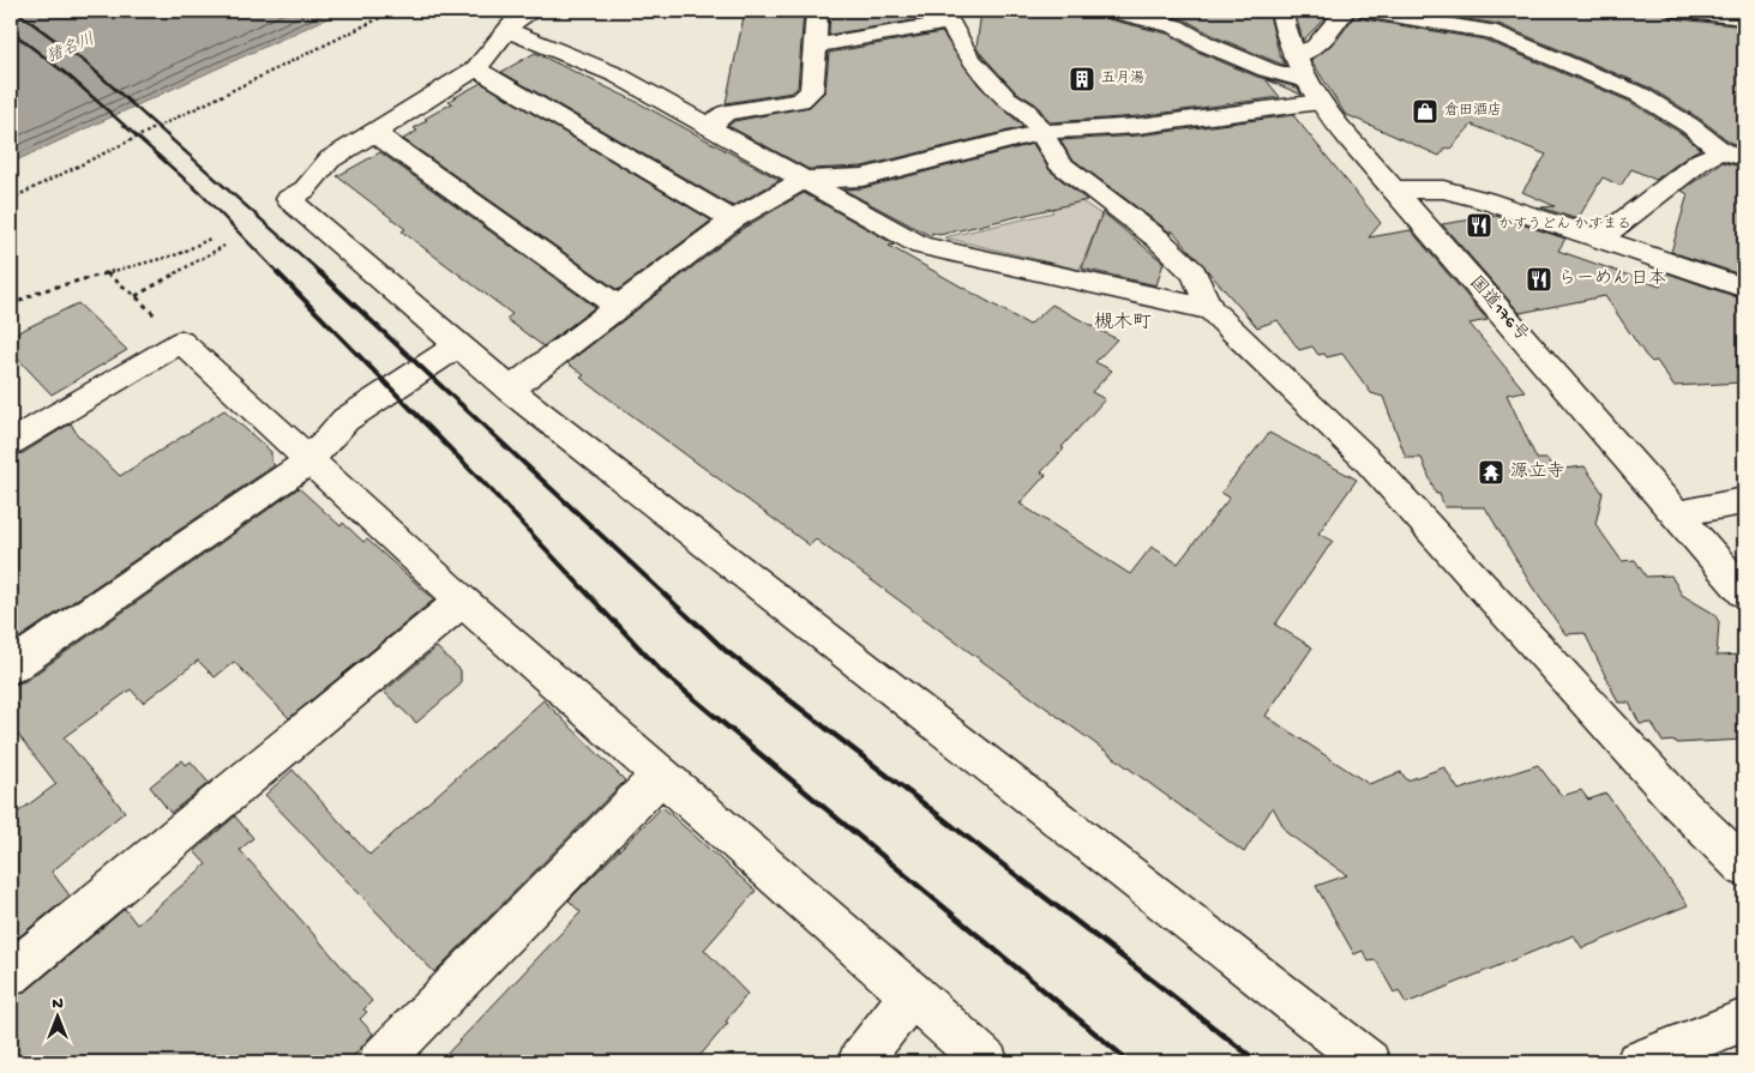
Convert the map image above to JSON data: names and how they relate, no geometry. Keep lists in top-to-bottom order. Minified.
{"streets":{"main road":["国道176号"]},"districts":["槻木町"],"water":["猪名川"],"places":{"building":["五月湯"],"shop":["倉田酒店"],"restaurant":["かすうどん かすまる","らーめん日本"],"temple":["源立寺"]},"north":"top"}
